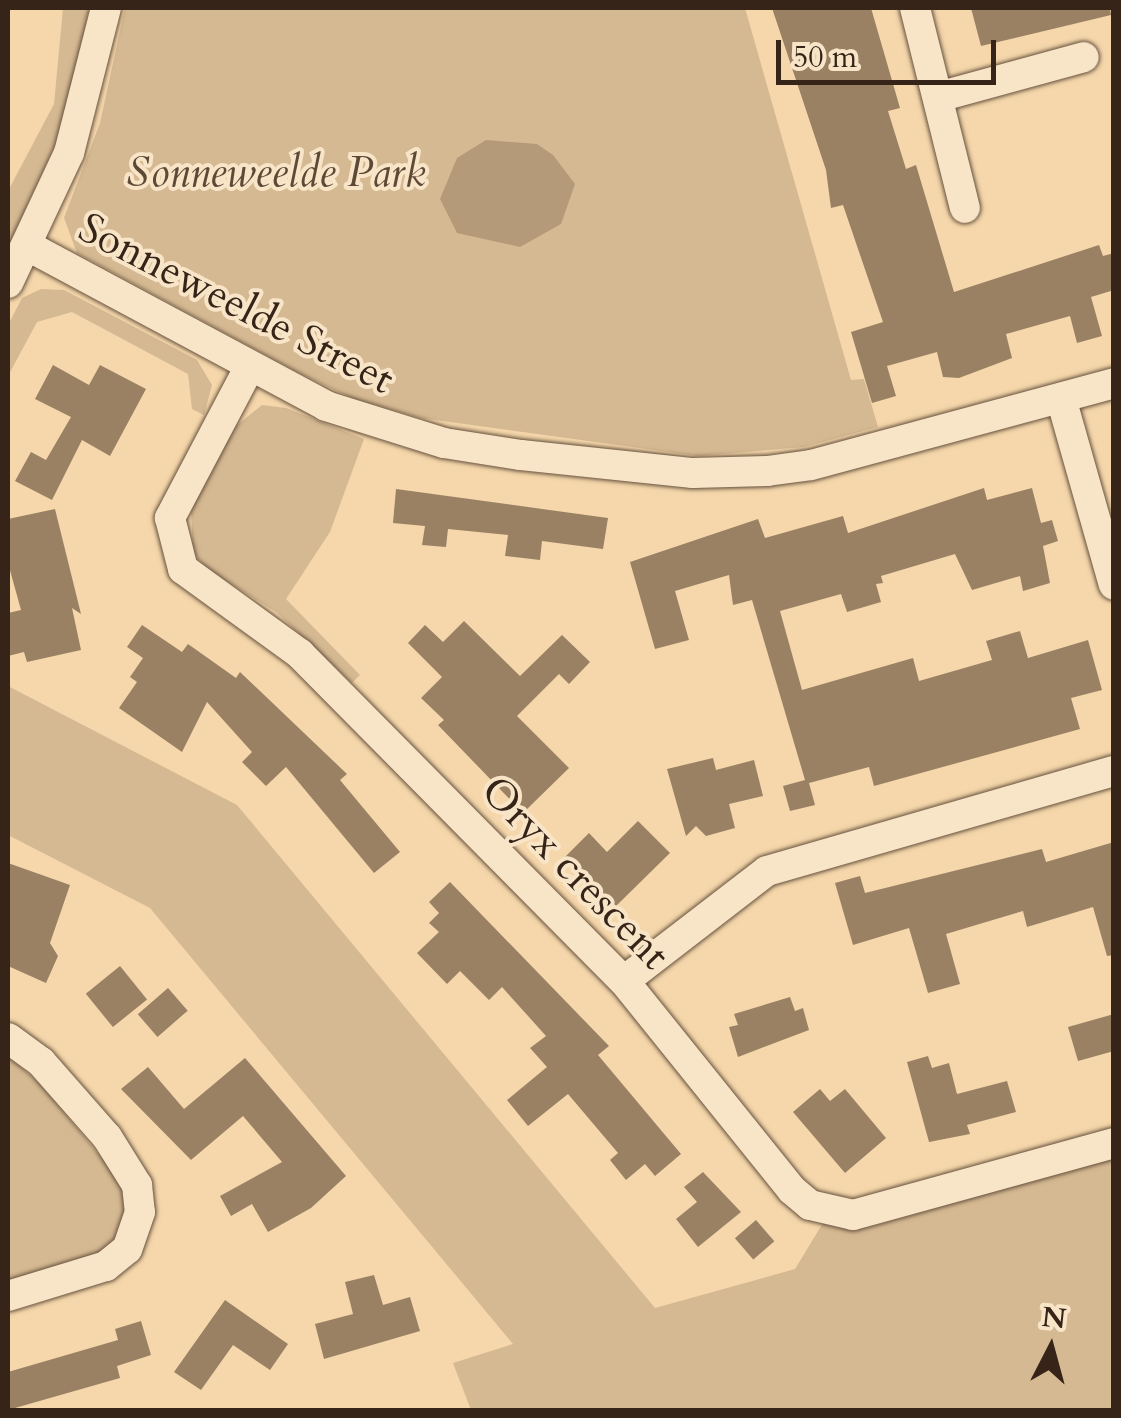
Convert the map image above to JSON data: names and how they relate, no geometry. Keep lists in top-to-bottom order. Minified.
{"streets":{"street":["Sonneweelde Street","Oryx crescent"]},"crossings":[["Sonneweelde Street","Oryx crescent"]],"parks":["Sonneweelde Park"],"scale_bar":"50 m","north":"top"}
